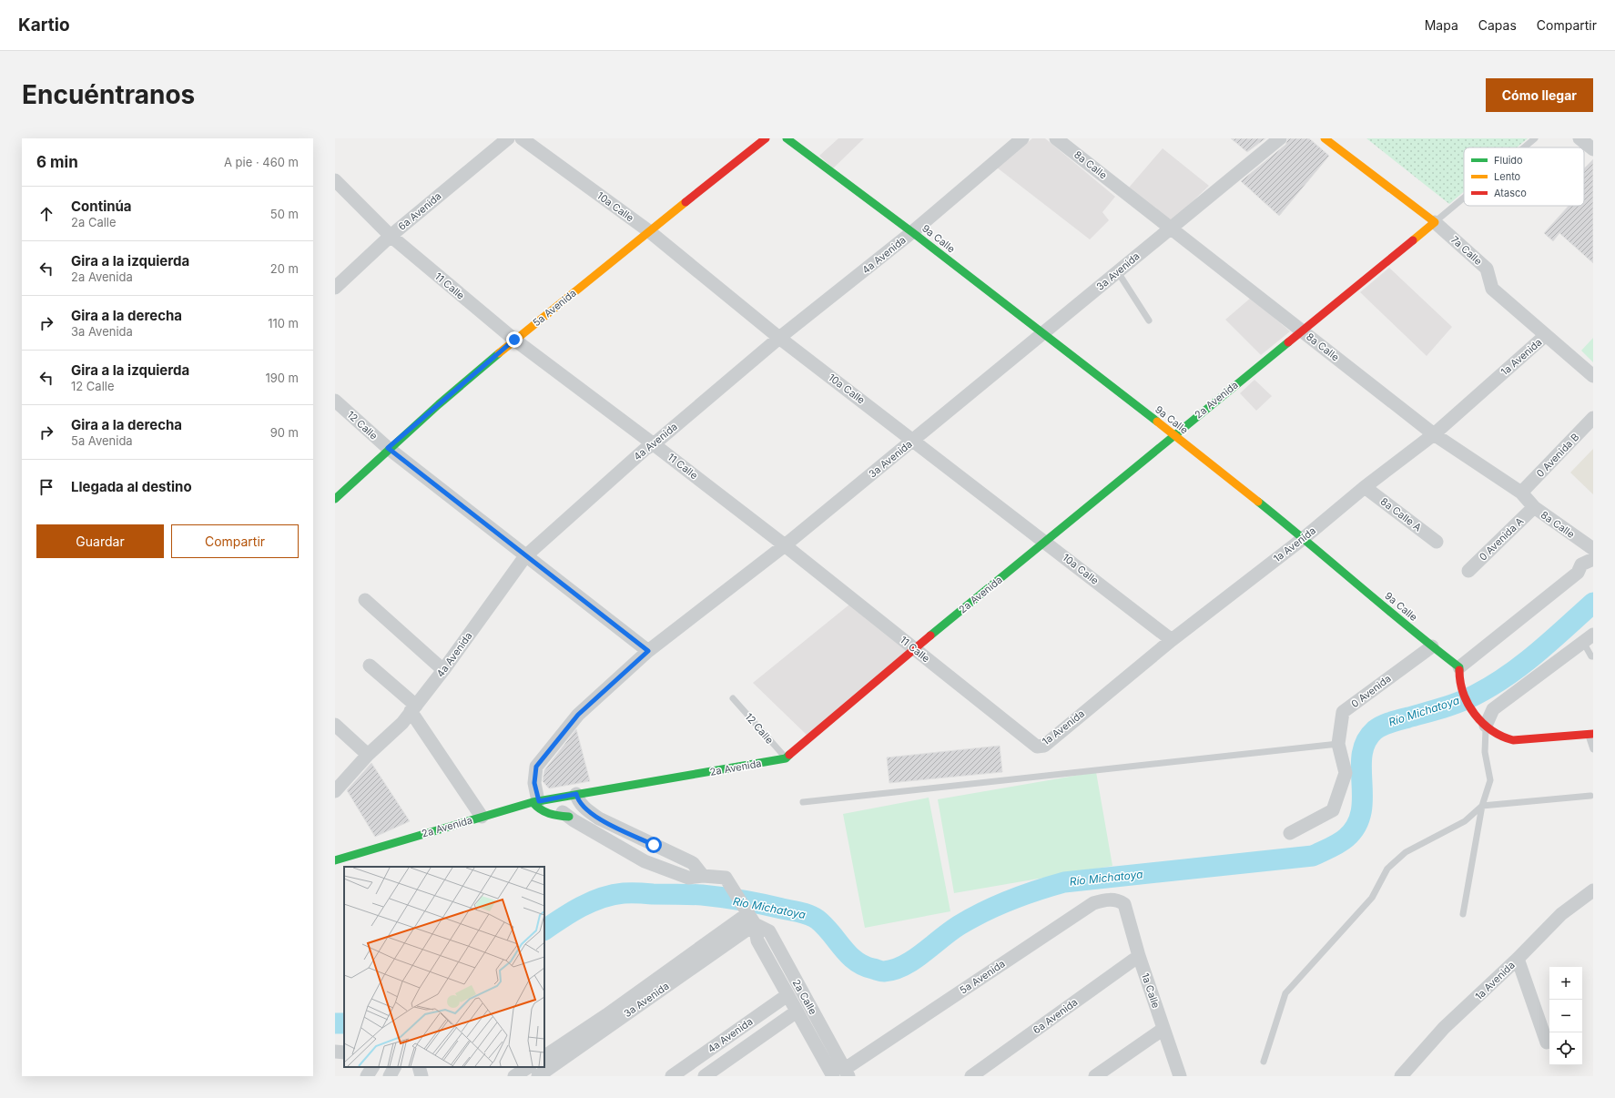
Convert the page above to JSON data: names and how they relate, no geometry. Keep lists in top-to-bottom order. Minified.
{"streets":{"main road":["9a Calle","7a Calle","5a Avenida","2a Avenida"],"street":["8a Calle","10a Calle","6a Avenida","4a Avenida","3a Avenida","11 Calle","1a Avenida","12 Calle","0 Avenida B","8a Calle A","0 Avenida A","0 Avenida","1a Calle","2a Calle"]},"crossings":[["8a Calle","3a Avenida"],["8a Calle","1a Avenida"],["8a Calle","2a Avenida"],["8a Calle","0 Avenida B"],["8a Calle","0 Avenida A"],["10a Calle","4a Avenida"],["10a Calle","3a Avenida"],["10a Calle","5a Avenida"],["10a Calle","1a Avenida"],["10a Calle","2a Avenida"],["6a Avenida","11 Calle"],["6a Avenida","1a Calle"],["9a Calle","4a Avenida"],["9a Calle","3a Avenida"],["9a Calle","1a Avenida"],["9a Calle","2a Avenida"],["9a Calle","0 Avenida"],["7a Calle","1a Avenida"],["7a Calle","2a Avenida"],["4a Avenida","11 Calle"],["4a Avenida","12 Calle"],["4a Avenida","2a Calle"],["3a Avenida","11 Calle"],["3a Avenida","2a Avenida"],["3a Avenida","12 Calle"],["3a Avenida","2a Calle"],["11 Calle","5a Avenida"],["11 Calle","1a Avenida"],["11 Calle","2a Avenida"],["5a Avenida","12 Calle"],["5a Avenida","1a Calle"],["5a Avenida","2a Calle"],["1a Avenida","8a Calle A"],["2a Avenida","12 Calle"],["2a Avenida","2a Calle"]],"water":["Río Michatoya"],"legend":["Fluido","Lento","Atasco"],"page":{"header":"Kartio","nav":["Mapa","Capas","Compartir"],"buttons":["Cómo llegar",["Guardar","Compartir"]],"title":"Encuéntranos","heading":["6 min","A pie · 460 m"],"list":[["Continúa","2a Calle","50 m"],["Gira a la izquierda","2a Avenida","20 m"],["Gira a la derecha","3a Avenida","110 m"],["Gira a la izquierda","12 Calle","190 m"],["Gira a la derecha","5a Avenida","90 m"],"Llegada al destino"],"map_buttons":["+","−"]}}
